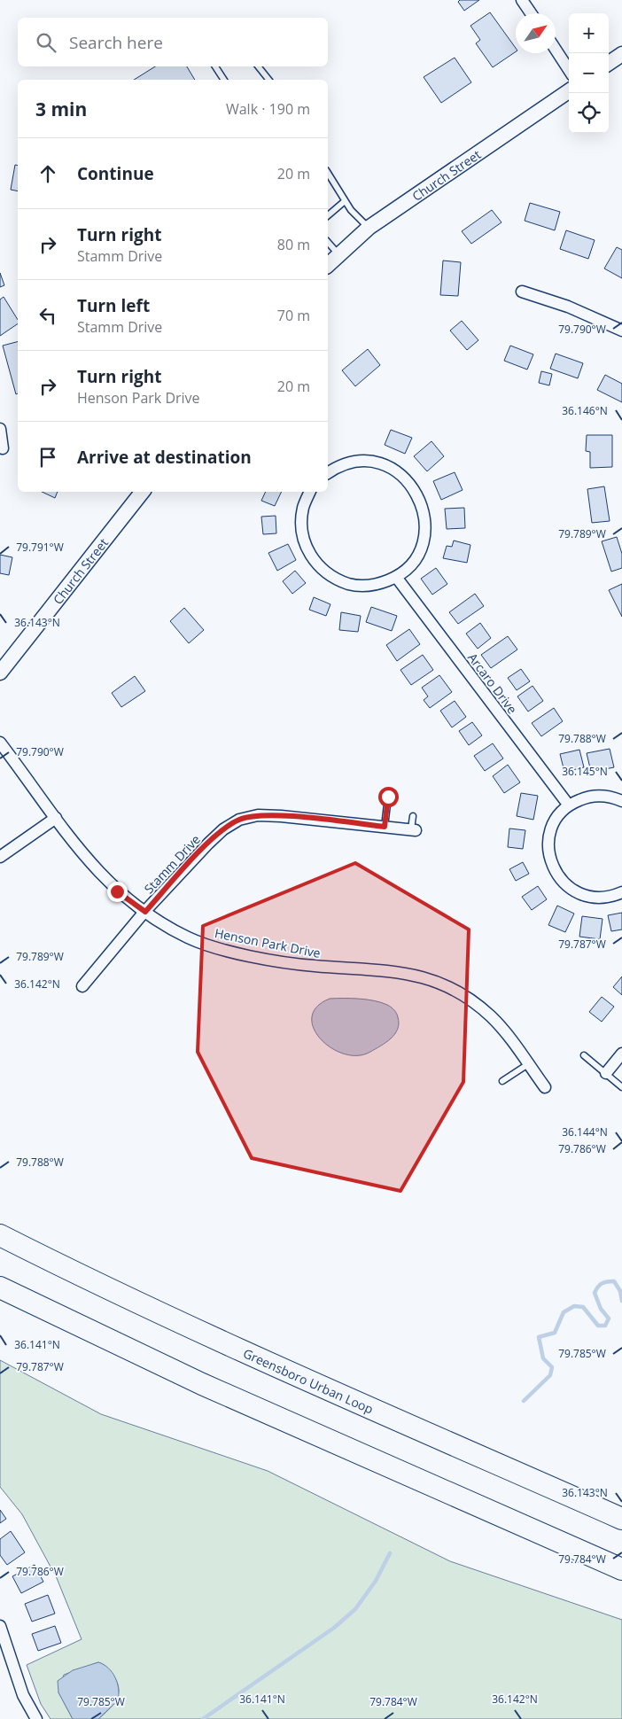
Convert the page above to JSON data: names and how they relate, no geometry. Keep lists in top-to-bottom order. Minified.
{"streets":{"highway":["Greensboro Urban Loop"],"street":["Church Street","Arcaro Drive","Stamm Drive","Henson Park Drive"]},"crossings":[["Stamm Drive","Henson Park Drive"]],"north":"top right","page":{"map_buttons":["+","−"],"search":"Search here","heading":["3 min","Walk · 190 m"],"list":[["Continue","20 m"],["Turn right","Stamm Drive","80 m"],["Turn left","Stamm Drive","70 m"],["Turn right","Henson Park Drive","20 m"],"Arrive at destination"]},"coordinates":["79.790°W","36.146°N","79.789°W","79.791°W","36.143°N","79.788°W","36.145°N","79.787°W","36.142°N","36.144°N","79.786°W","36.141°N","79.785°W","79.784°W"]}
